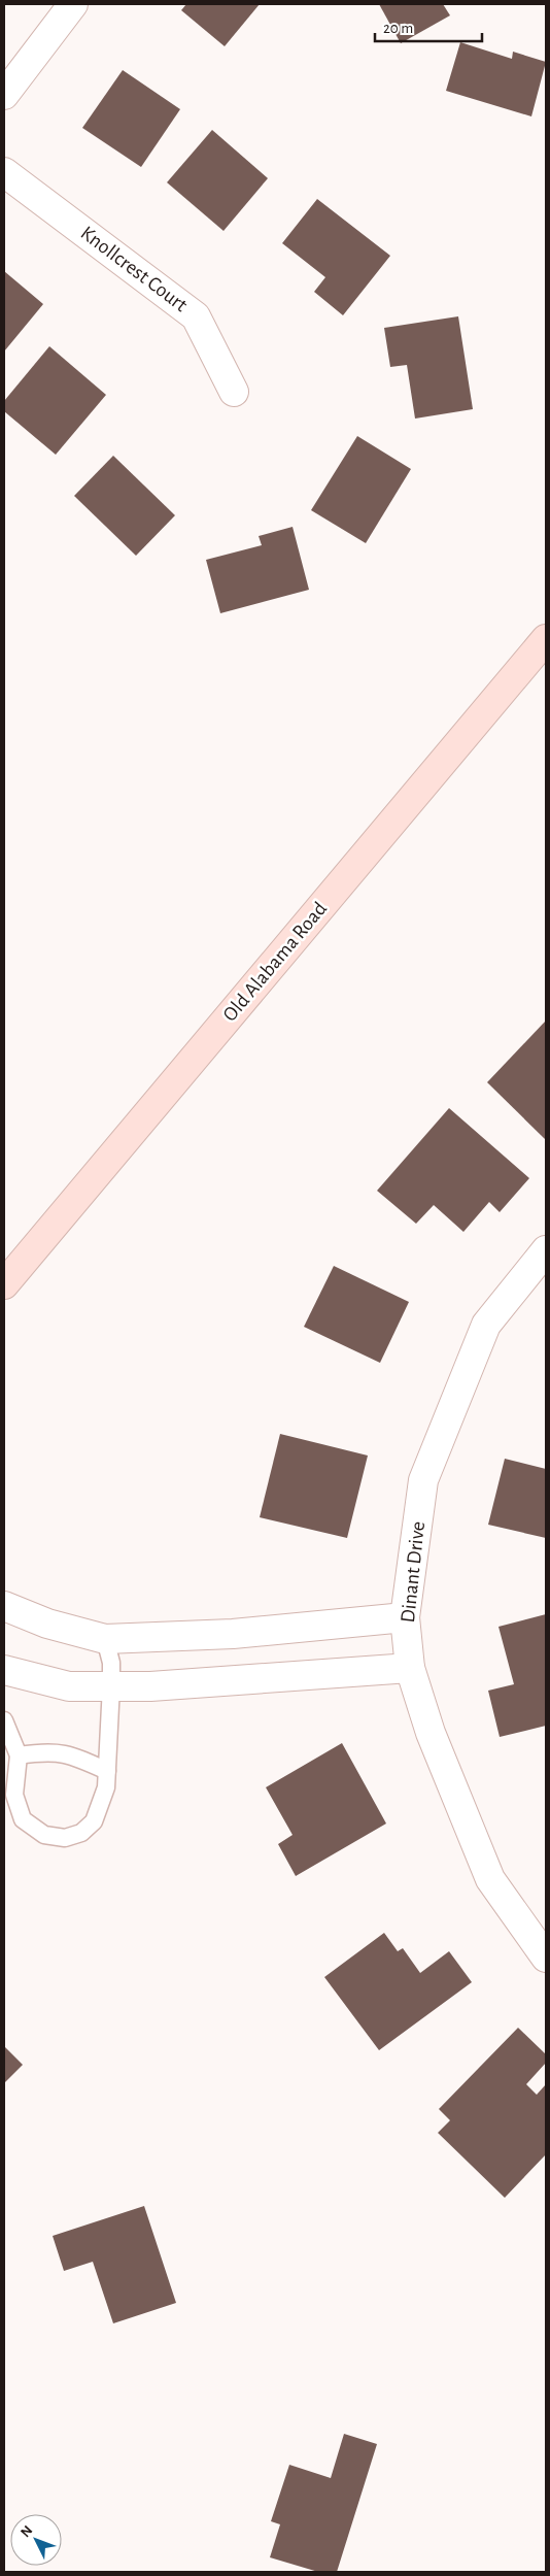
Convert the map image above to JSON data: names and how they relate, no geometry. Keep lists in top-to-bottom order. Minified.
{"streets":{"main road":["Old Alabama Road"],"street":["Knollcrest Court","Dinant Drive"]},"scale_bar":"20 m","north":"top left"}
